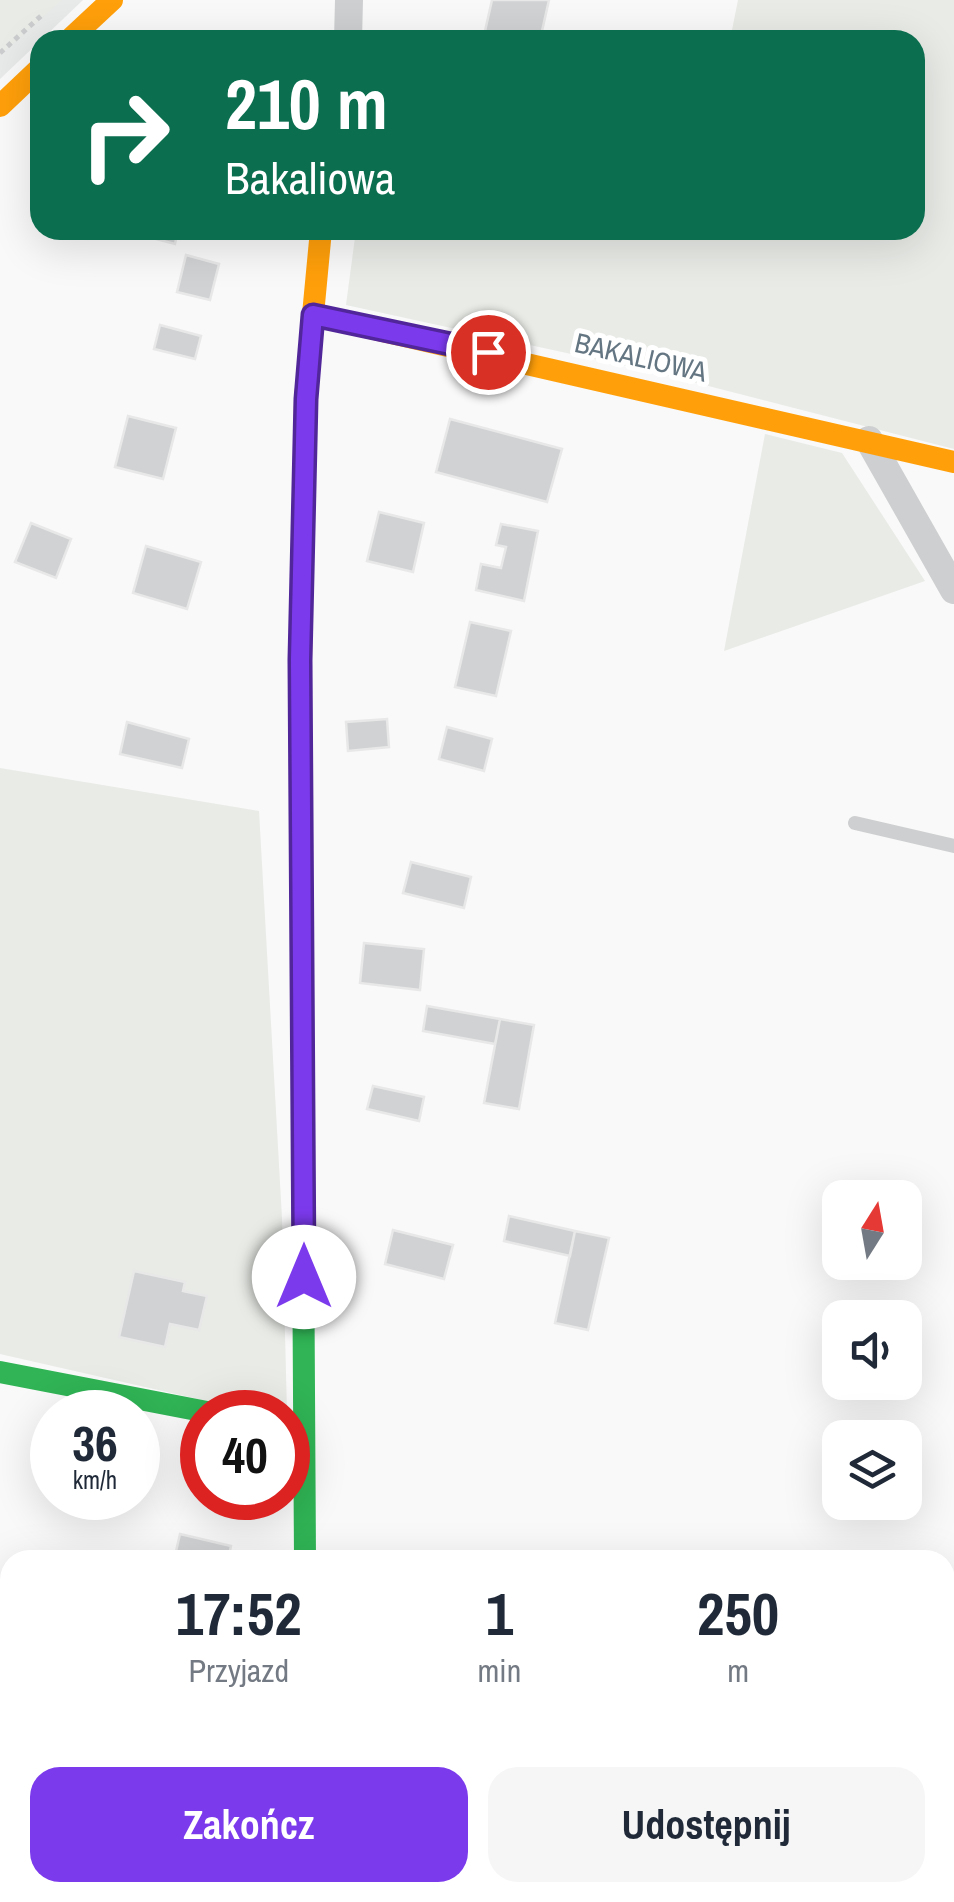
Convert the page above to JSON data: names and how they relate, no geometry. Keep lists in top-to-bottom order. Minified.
{"streets":{"street":["BAKALIOWA"]},"north":"top","page":{"turn":["210 m","Bakaliowa"],"speed":"36 km/h","limit":"40","eta":["17:52","Przyjazd","1","min","250","m"],"buttons":["Zakończ","Udostępnij"]}}
